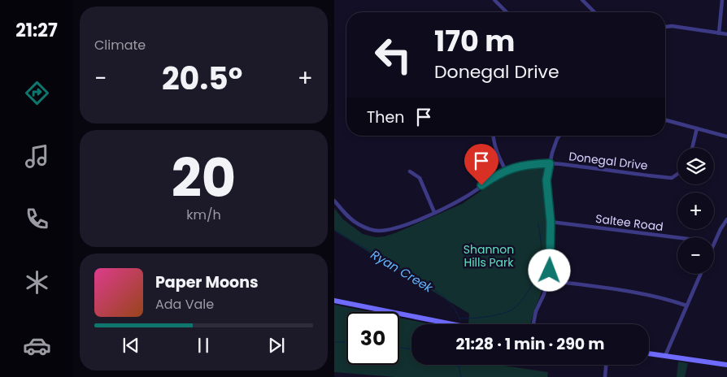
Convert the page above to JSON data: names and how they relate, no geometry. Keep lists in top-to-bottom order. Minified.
{"streets":{"street":["Donegal Drive","Saltee Road"]},"water":["Ryan Creek"],"parks":["Shannon Hills Park"],"page":{"tabs":"21:27","tile":["Climate",["20","km/h"]],"turn":["170 m","Donegal Drive"],"heat":["−","20.5°","+"],"then":"Then","map_buttons":["+","−"],"song":["Paper Moons","Ada Vale"],"limit":"30","trip":"21:28 · 1 min · 290 m"}}
